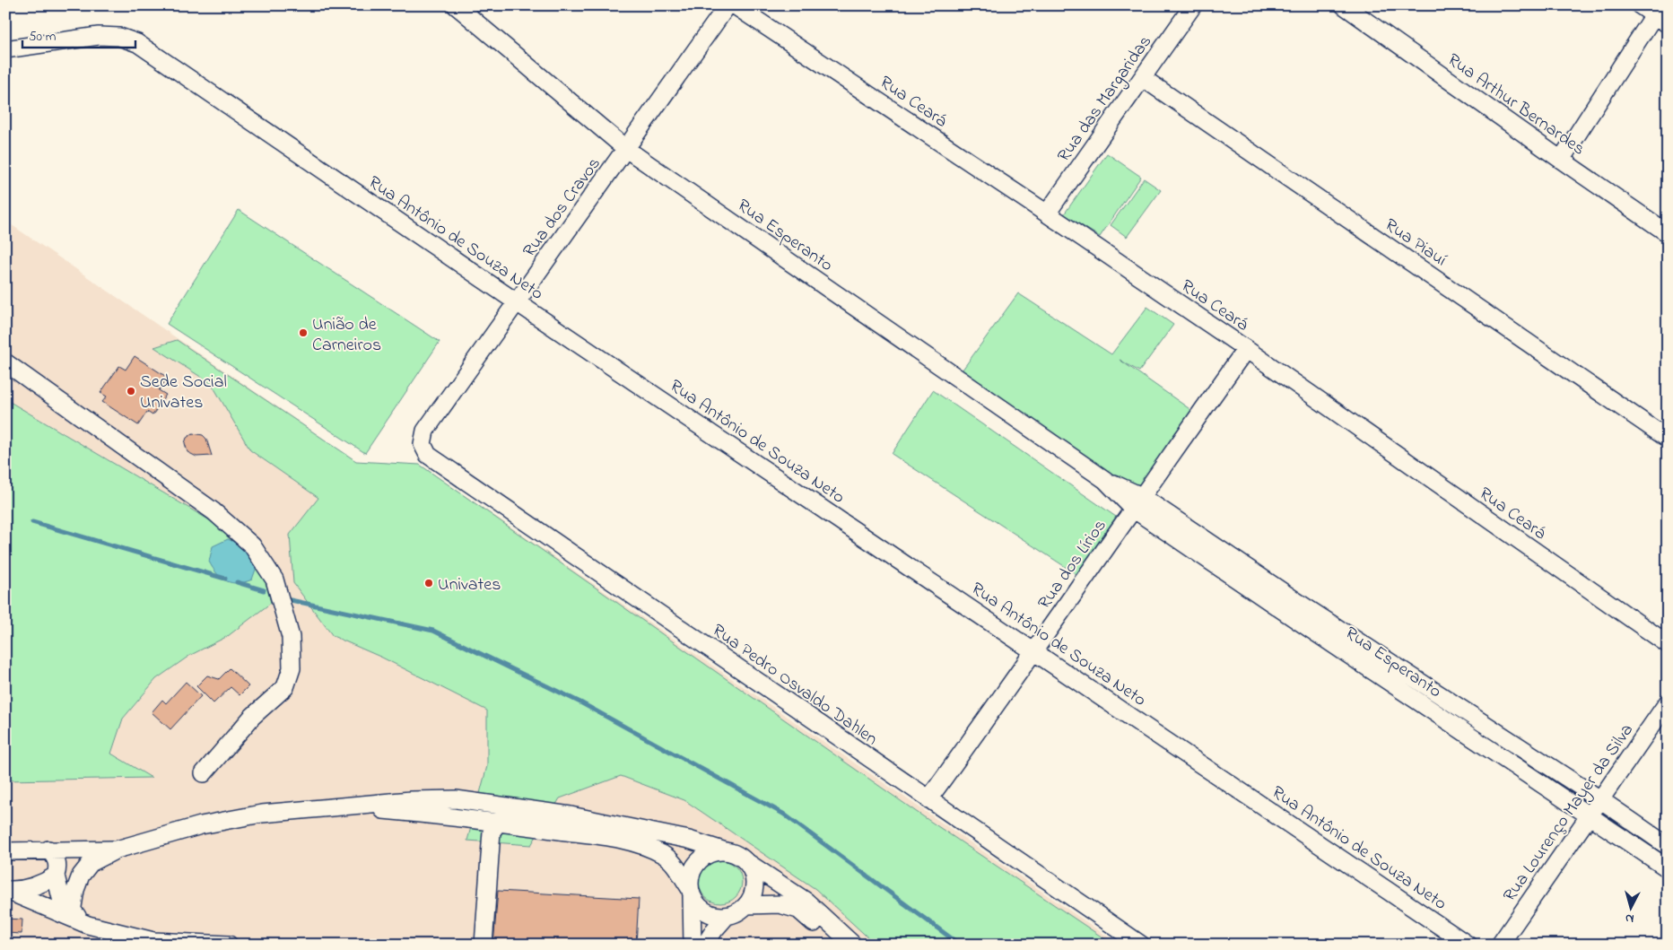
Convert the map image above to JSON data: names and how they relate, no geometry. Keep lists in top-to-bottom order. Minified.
{"streets":{"street":["Rua das Margaridas","Rua Ceará","Rua Arthur Bernardes","Rua dos Cravos","Rua Esperanto","Rua Antônio de Souza Neto","Rua Piauí","Rua dos Lírios","Rua Pedro Osvaldo Dahlen","Rua Lourenço Mayer da Silva"]},"crossings":[["Rua das Margaridas","Rua Ceará"],["Rua das Margaridas","Rua Piauí"],["Rua Ceará","Rua dos Lírios"],["Rua dos Cravos","Rua Esperanto"],["Rua dos Cravos","Rua Antônio de Souza Neto"],["Rua dos Cravos","Rua Pedro Osvaldo Dahlen"],["Rua Esperanto","Rua dos Lírios"],["Rua Esperanto","Rua Lourenço Mayer da Silva"],["Rua Antônio de Souza Neto","Rua dos Lírios"],["Rua dos Lírios","Rua Pedro Osvaldo Dahlen"]],"places":["União de Carneiros","Sede Social Univates","Univates"],"scale_bar":"50 m","north":"bottom"}
